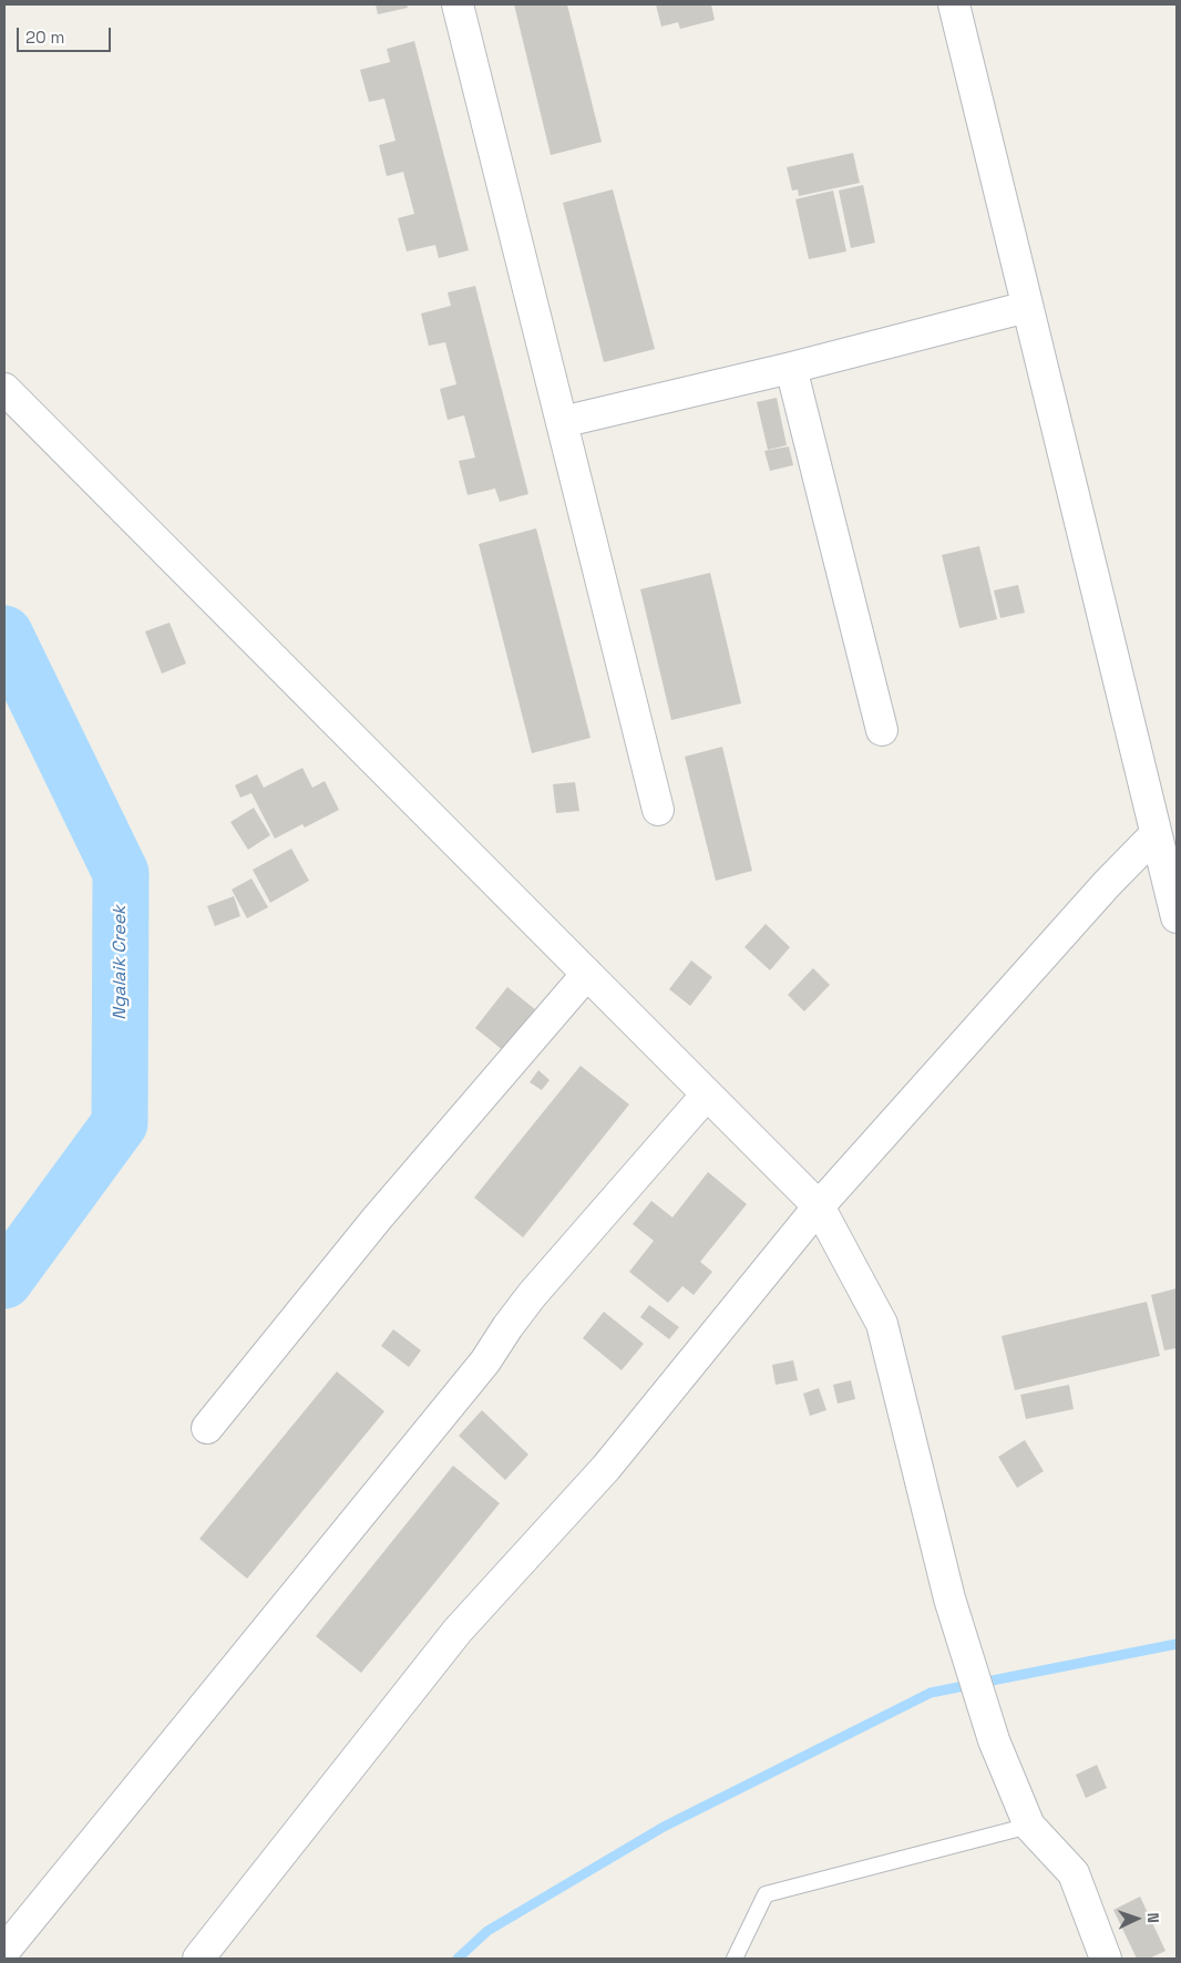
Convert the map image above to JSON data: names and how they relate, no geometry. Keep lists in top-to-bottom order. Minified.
{"water":["Ngalaik Creek"],"scale_bar":"20 m","north":"right"}
